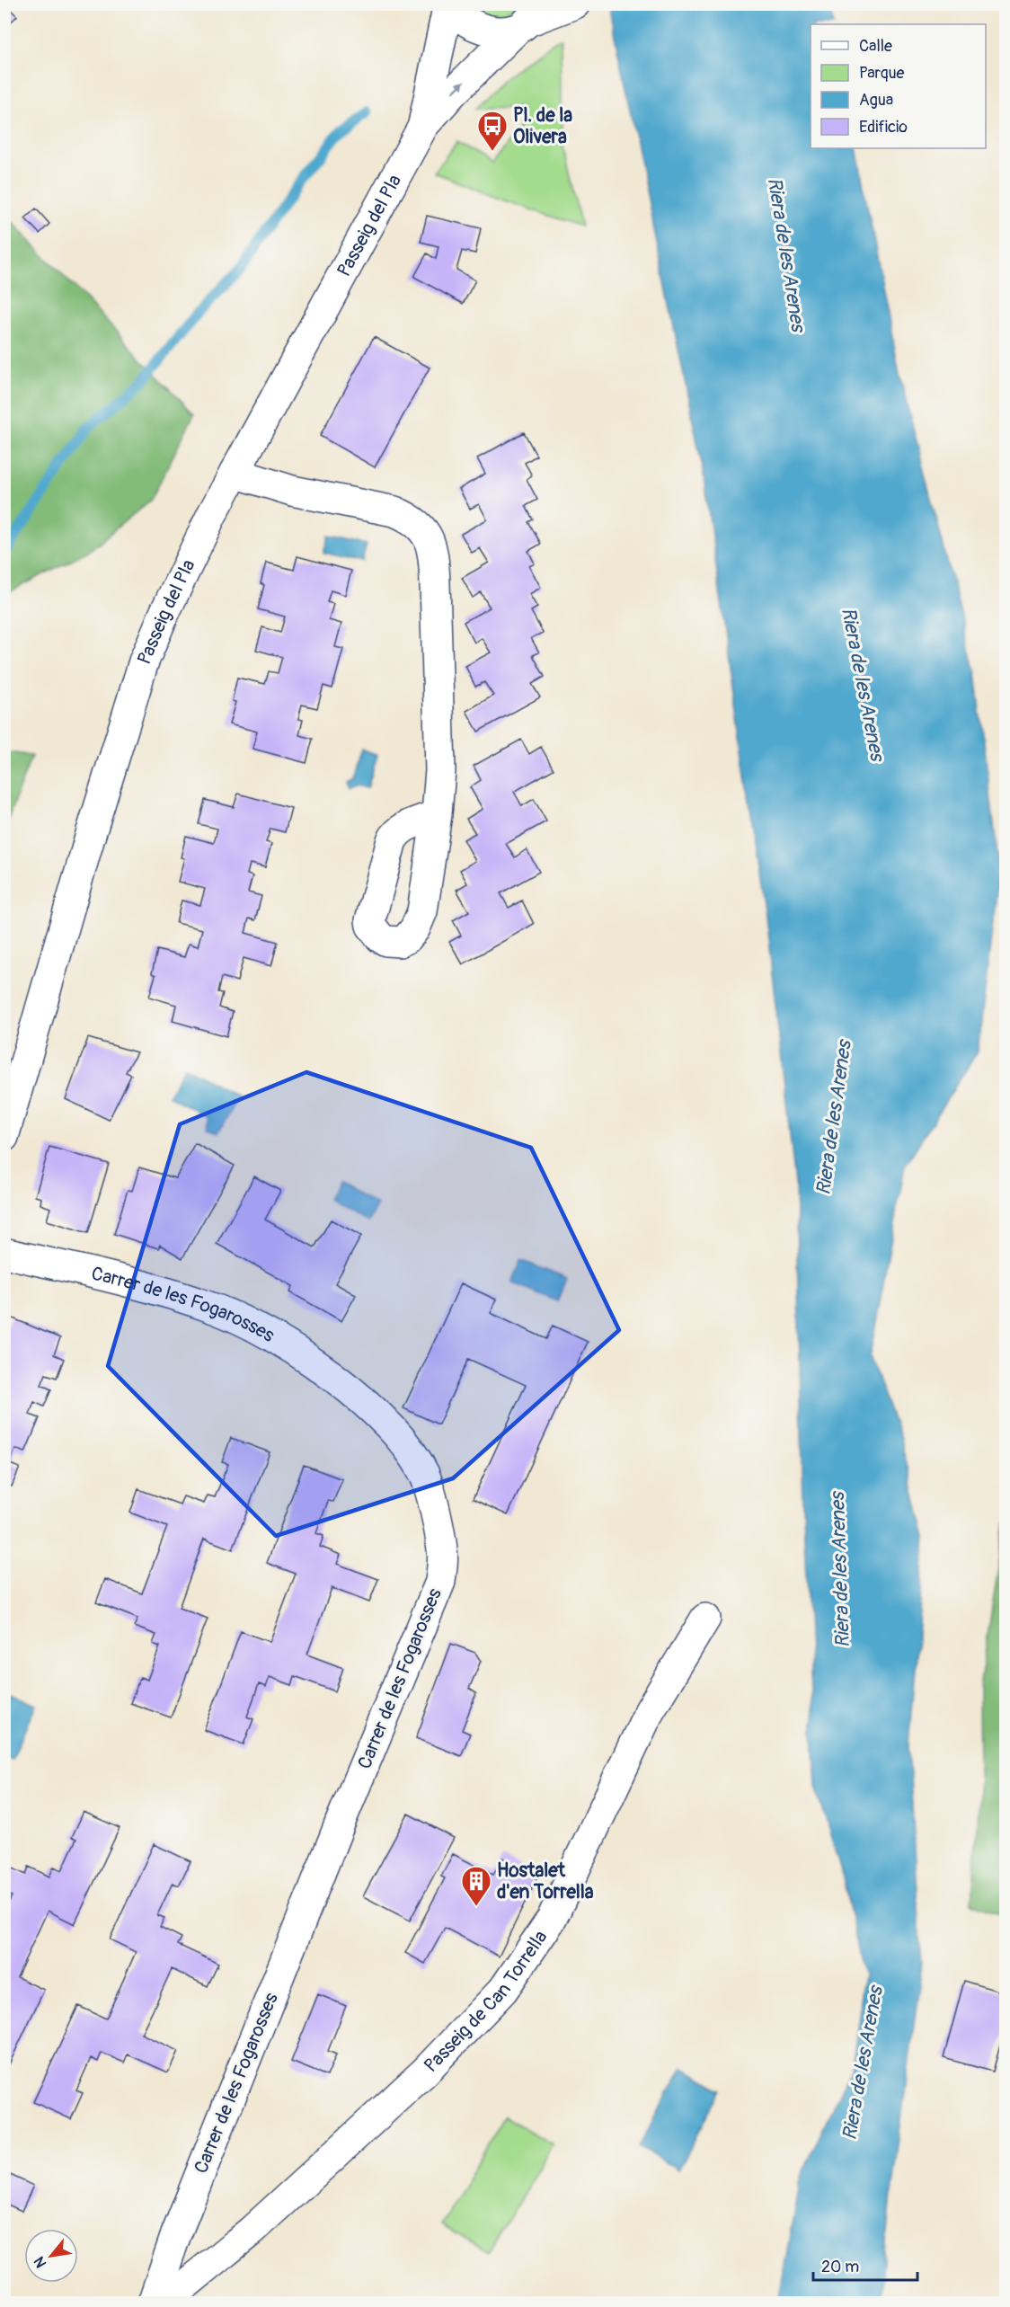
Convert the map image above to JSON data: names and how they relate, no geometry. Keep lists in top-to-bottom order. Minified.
{"streets":{"street":["Passeig del Pla","Carrer de les Fogarosses","Passeig de Can Torrella"]},"water":["Riera de les Arenes"],"places":{"bus stop":["Pl. de la Olivera"],"building":["Hostalet d'en Torrella"]},"legend":["Calle","Parque","Agua","Edificio"],"scale_bar":"20 m","north":"bottom left"}
